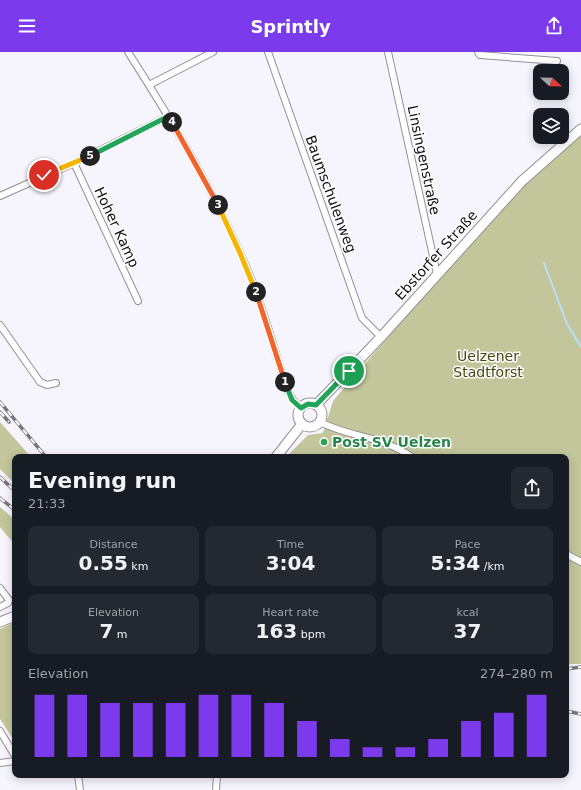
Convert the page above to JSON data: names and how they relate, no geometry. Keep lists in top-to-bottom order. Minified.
{"streets":{"main road":["Ebstorfer Straße"],"street":["Linsingenstraße","Baumschulenweg","Hoher Kamp"]},"crossings":[["Linsingenstraße","Ebstorfer Straße"],["Baumschulenweg","Ebstorfer Straße"]],"parks":["Uelzener Stadtforst"],"places":["Post SV Uelzen"],"north":"right","page":{"header":"Sprintly","pins":["4","5","3","2","1"],"heading":["Evening run","21:33"],"stats":[["Distance","0.55 km"],["Time","3:04"],["Pace","5:34 /km"],["Elevation","7 m"],["Heart rate","163 bpm"],["kcal","37"]],"chart":["Elevation","274–280 m"]}}
